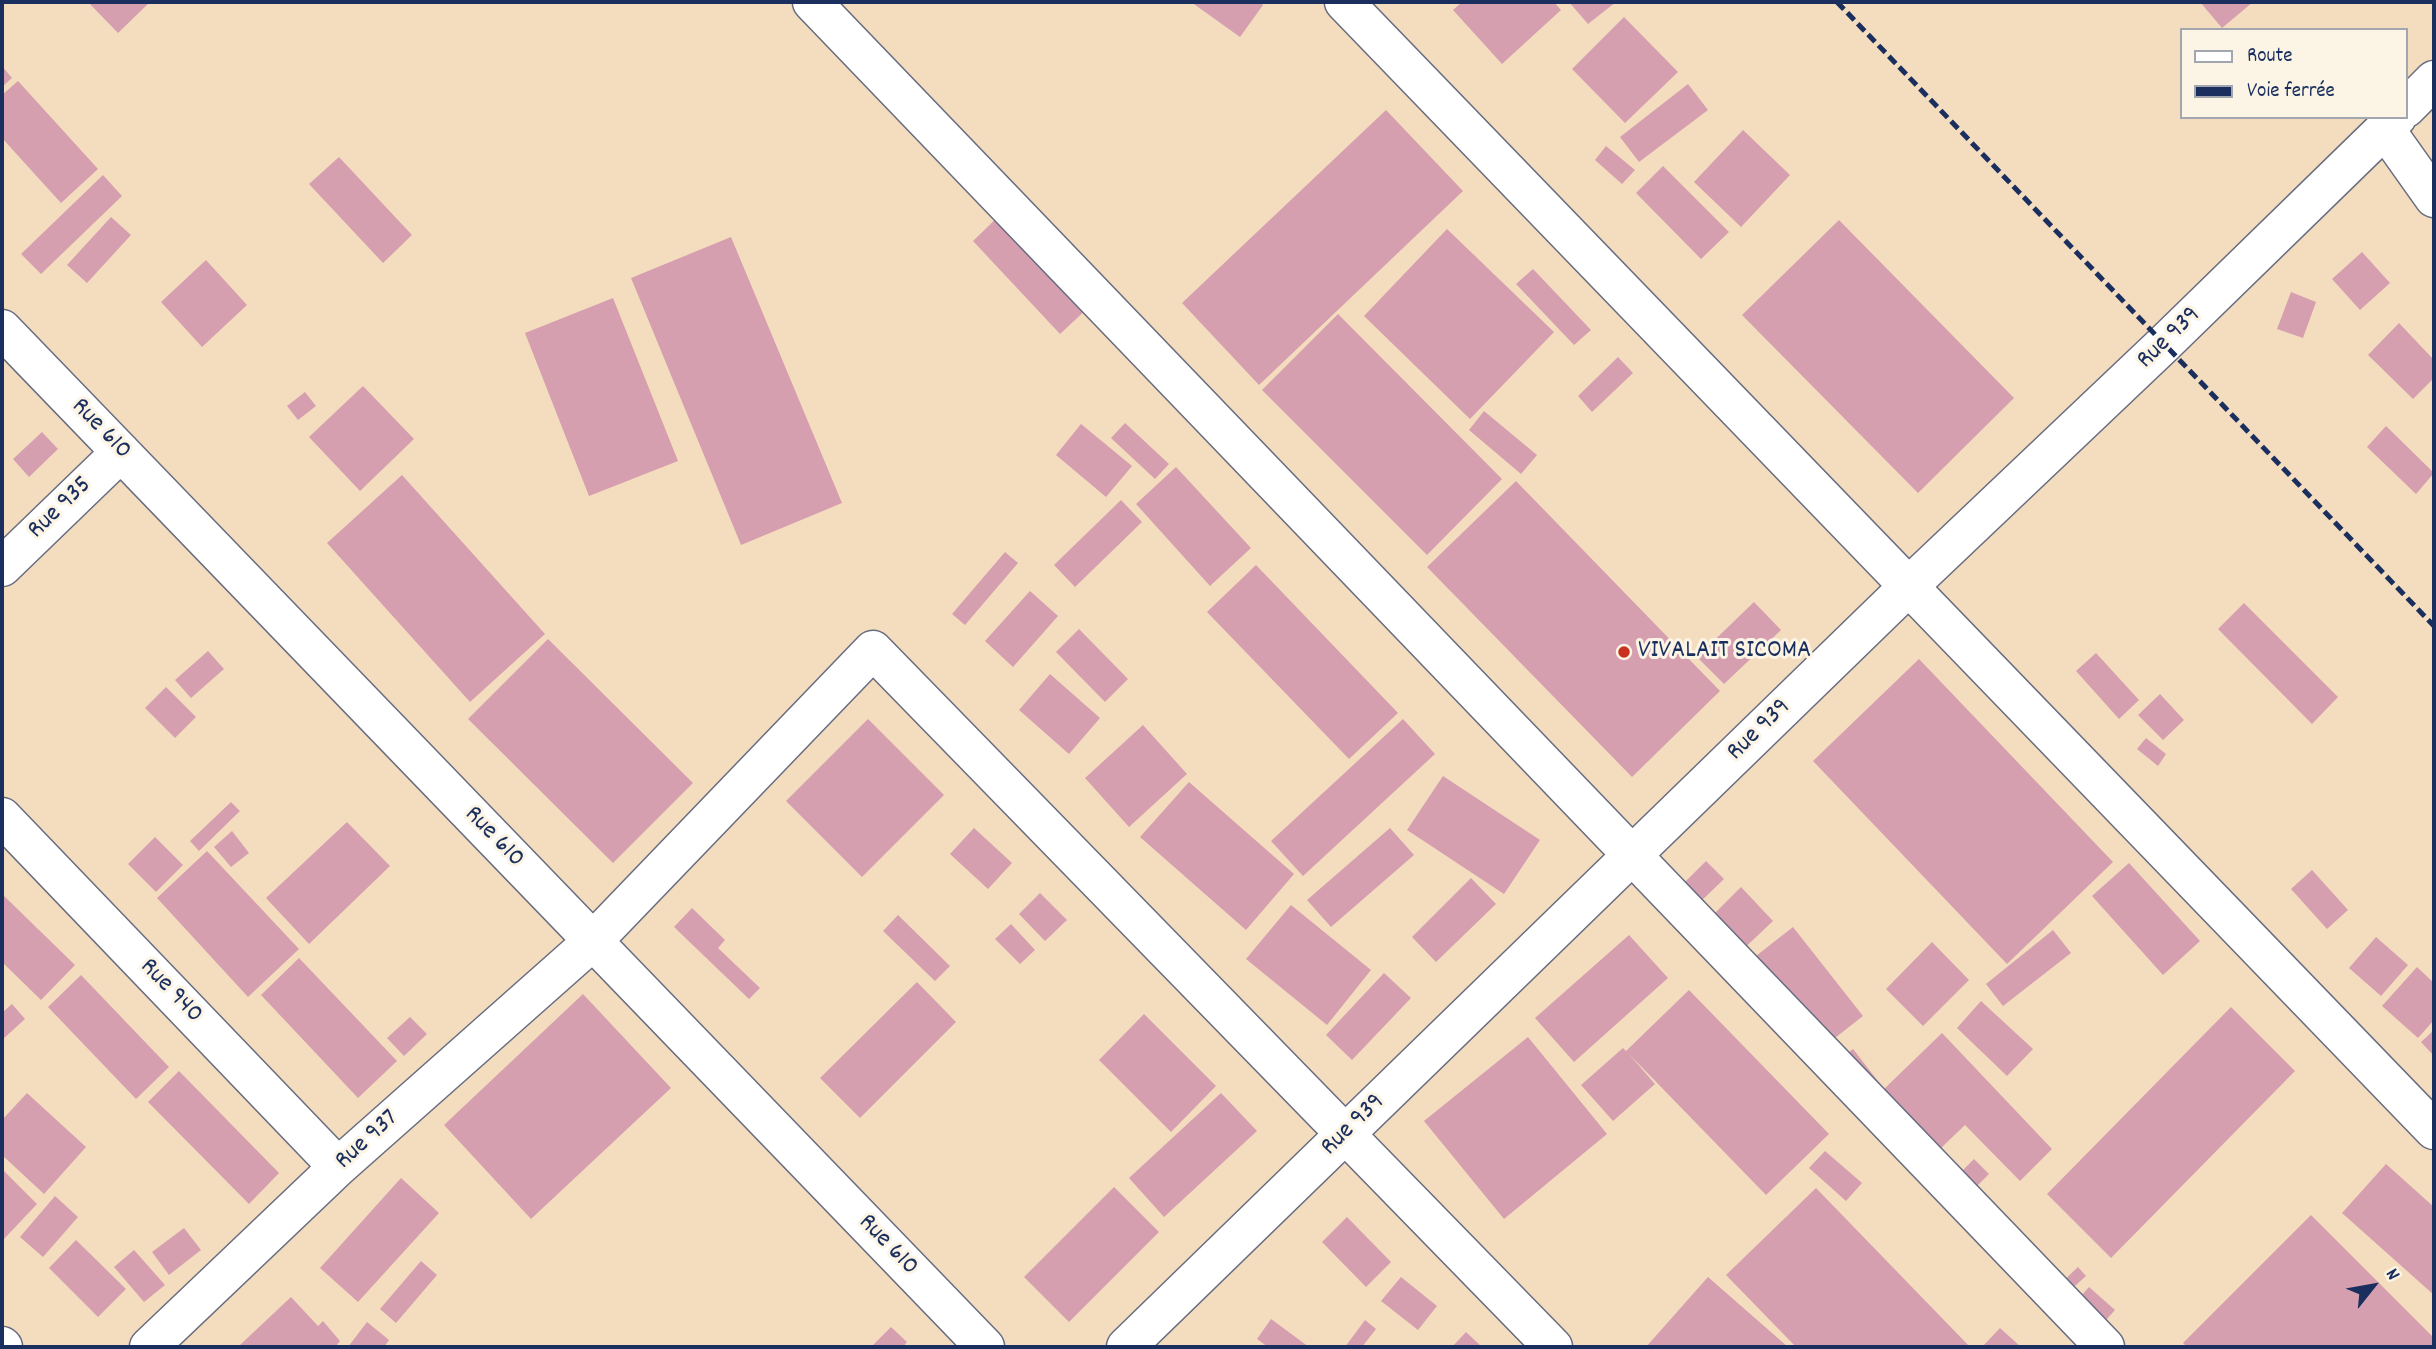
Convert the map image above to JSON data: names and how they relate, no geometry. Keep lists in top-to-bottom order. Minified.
{"streets":{"street":["Rue 939","Rue 610","Rue 935","Rue 940","Rue 937"]},"crossings":[["Rue 939","Rue 937"],["Rue 610","Rue 935"],["Rue 610","Rue 937"],["Rue 940","Rue 937"]],"places":["VIVALAIT SICOMA"],"legend":["Route","Voie ferrée"],"north":"top right"}
